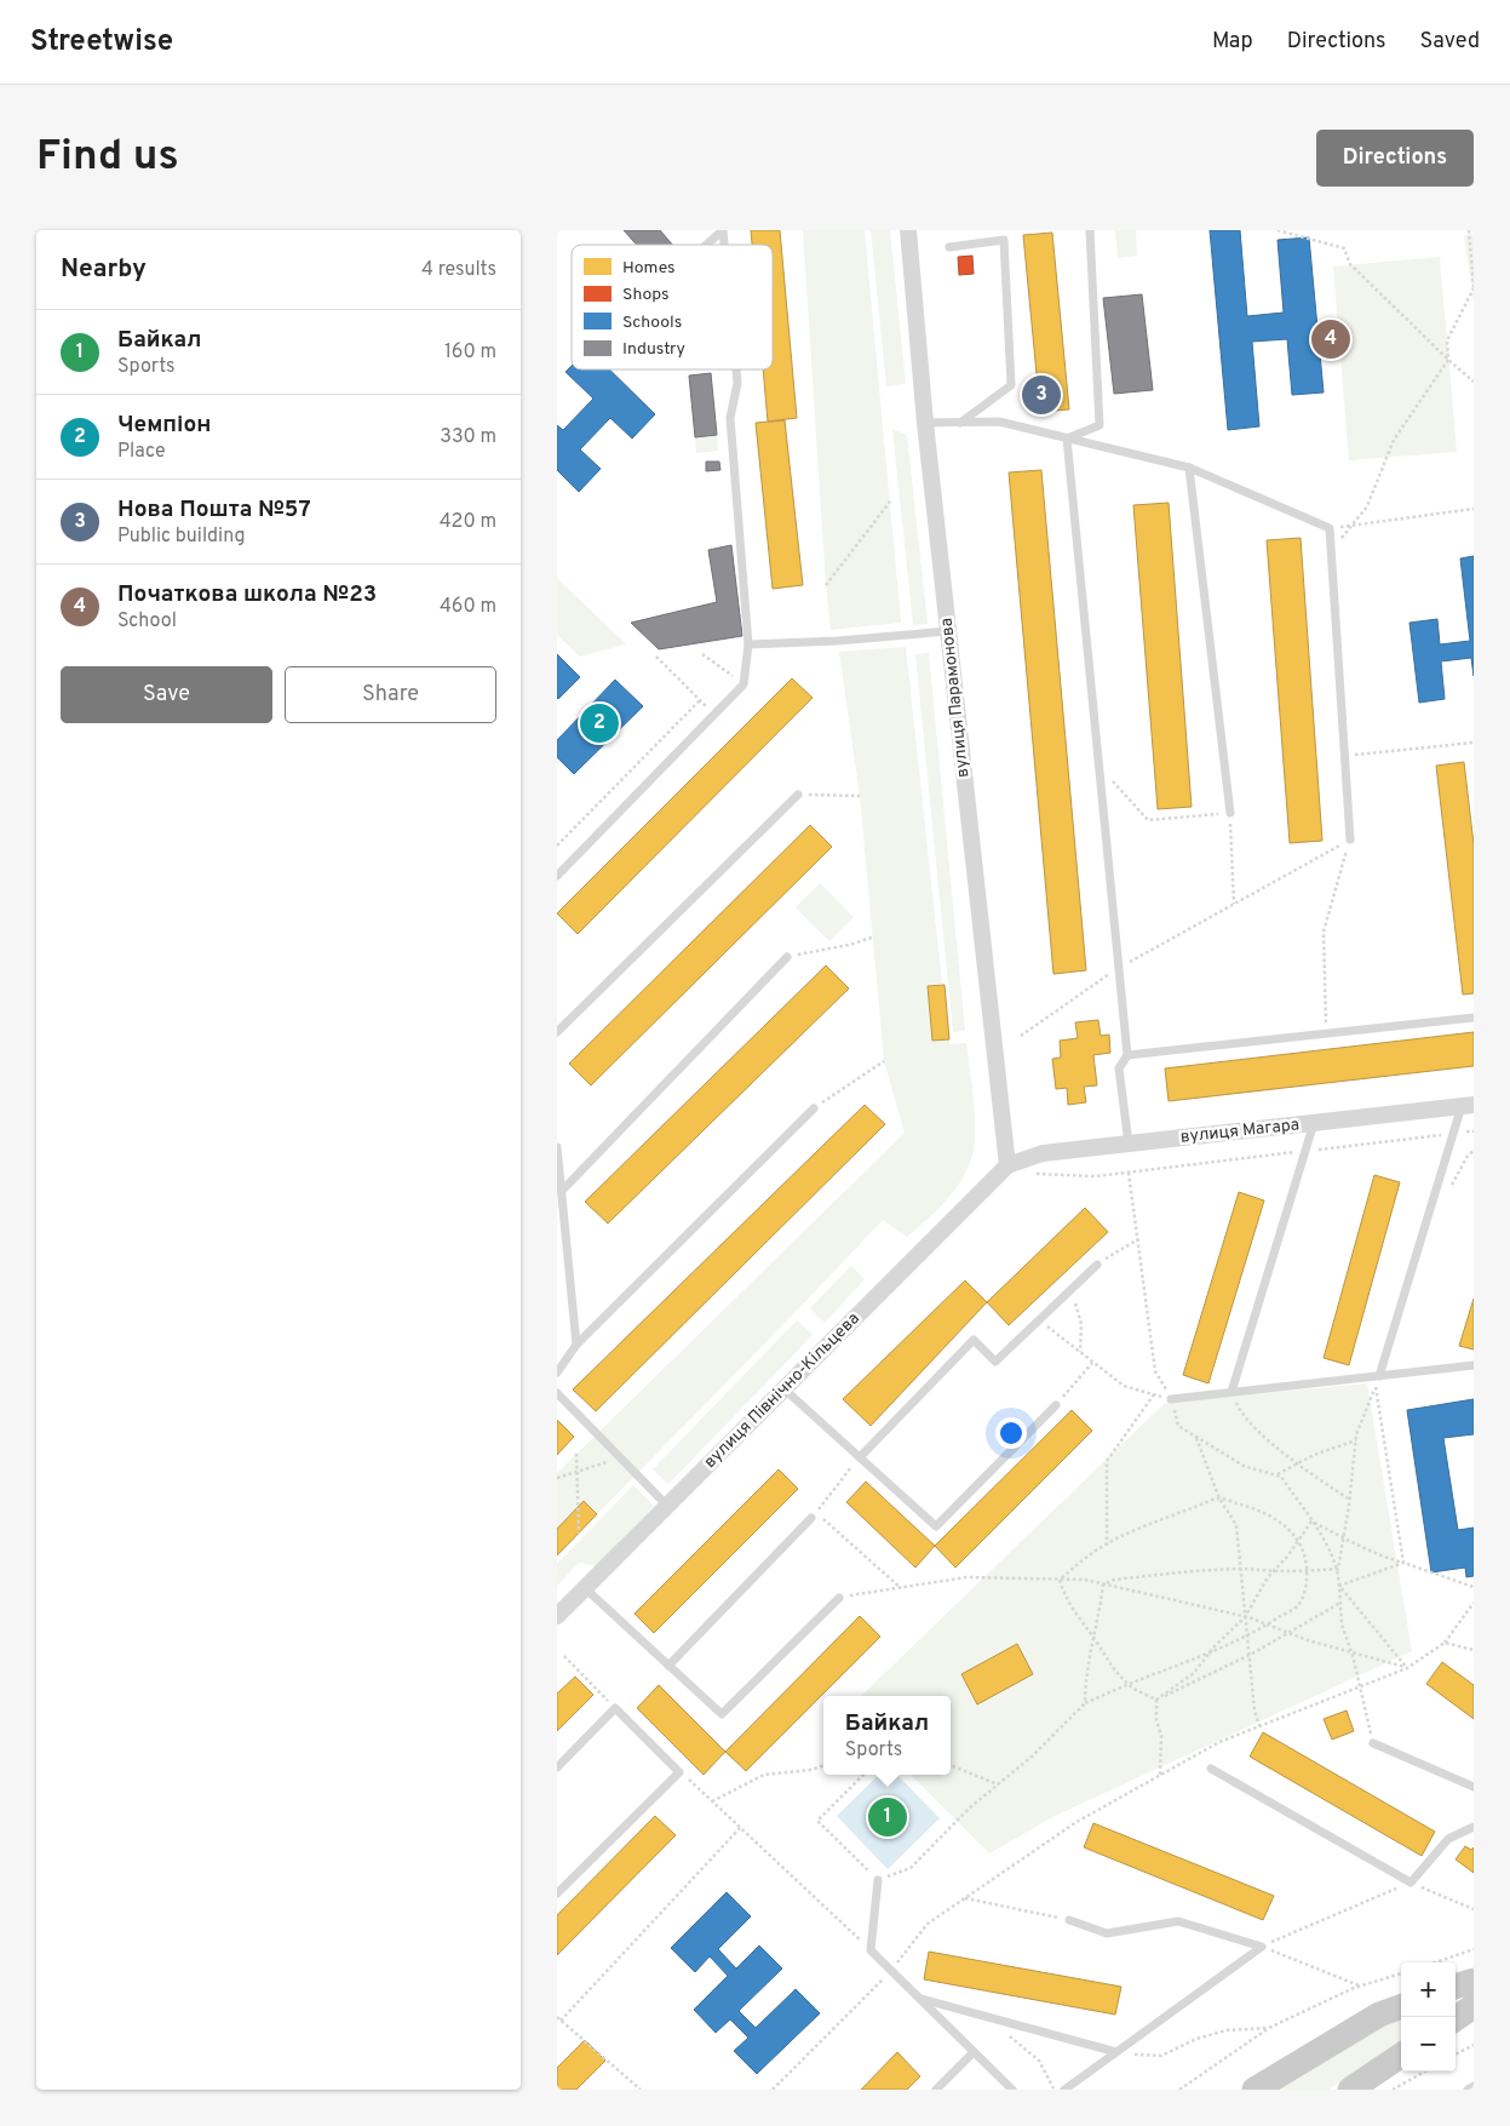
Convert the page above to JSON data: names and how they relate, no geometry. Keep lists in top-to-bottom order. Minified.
{"streets":{"street":["вулиця Парамонова","вулиця Магара","вулиця Північно-Кільцева"]},"crossings":[["вулиця Парамонова","вулиця Магара"],["вулиця Парамонова","вулиця Північно-Кільцева"],["вулиця Магара","вулиця Північно-Кільцева"]],"legend":["Homes","Shops","Schools","Industry"],"page":{"header":"Streetwise","nav":["Map","Directions","Saved"],"buttons":["Directions",["Save","Share"]],"title":"Find us","heading":["Nearby","4 results"],"list":[{"mark":"1","name":"Байкал","note":"Sports","value":"160 m"},{"mark":"2","name":"Чемпіон","note":"Place","value":"330 m"},{"mark":"3","name":"Нова Пошта №57","note":"Public building","value":"420 m"},{"mark":"4","name":"Початкова школа №23","note":"School","value":"460 m"}],"pins":["4","3","2","1"],"popup":["Байкал","Sports"],"map_buttons":["+","−"]}}
